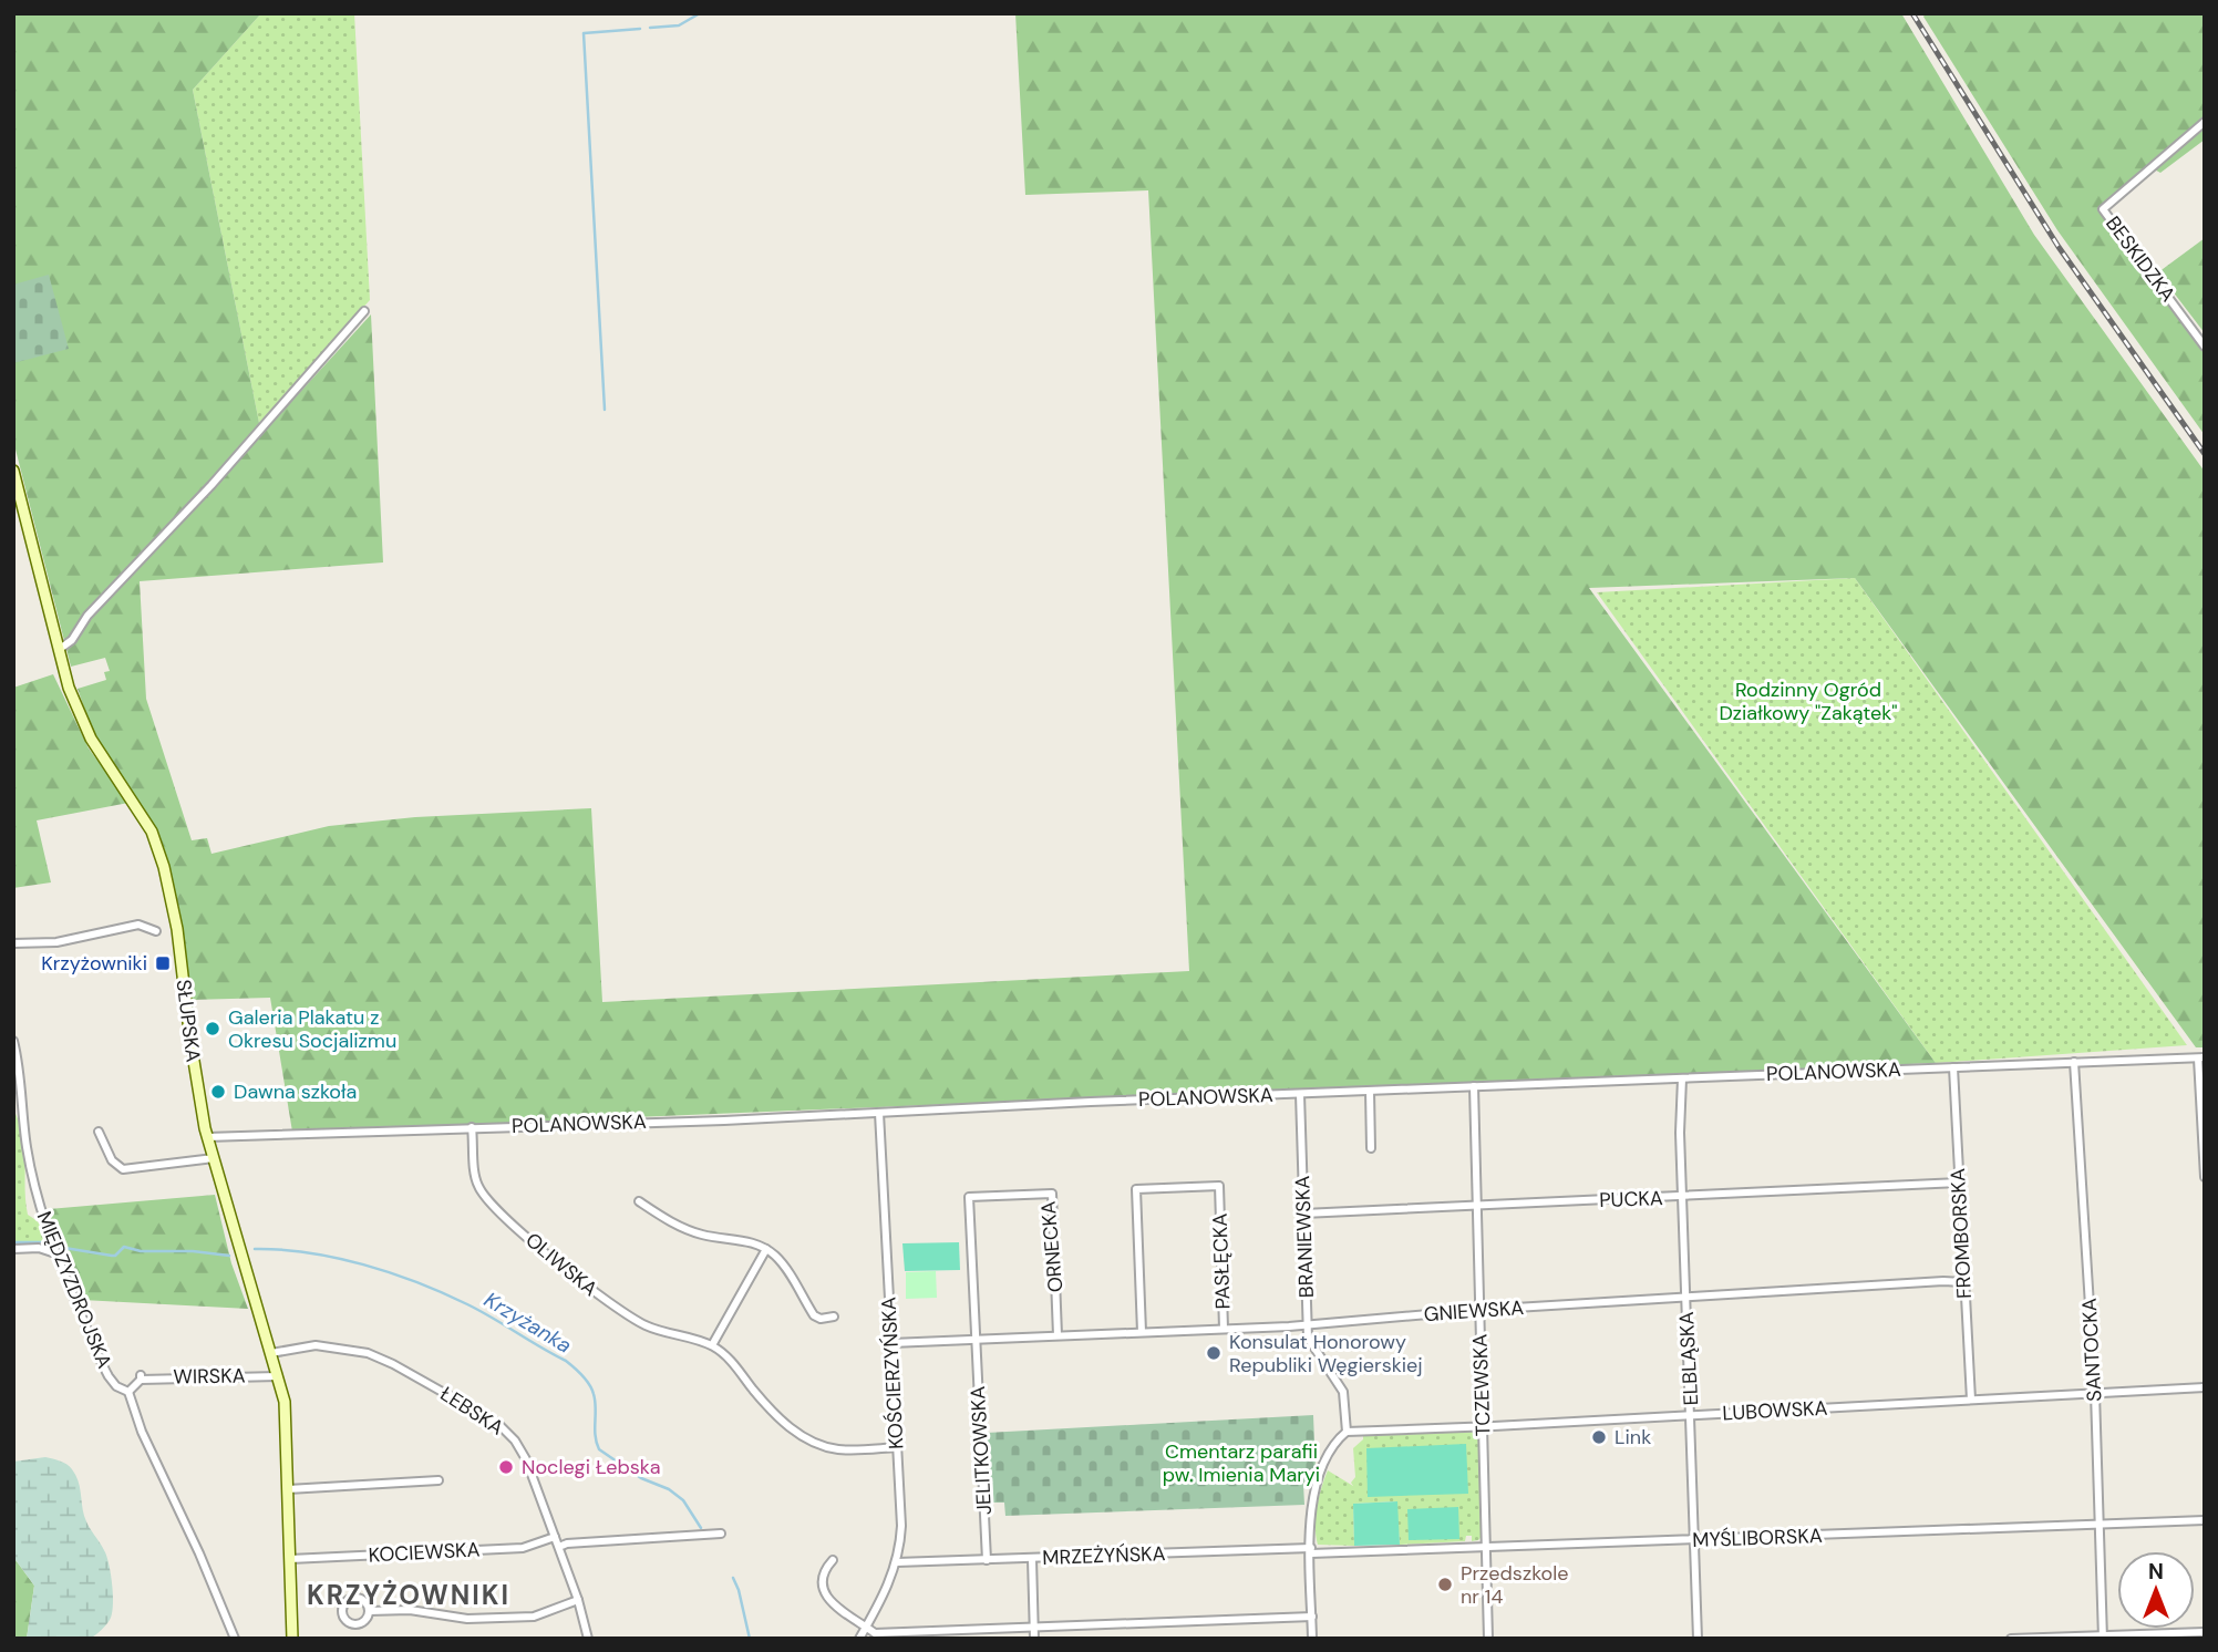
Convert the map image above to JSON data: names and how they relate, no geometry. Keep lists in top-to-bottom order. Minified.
{"streets":{"street":["BESKIDZKA","SŁUPSKA","POLANOWSKA","PUCKA","FROMBORSKA","BRANIEWSKA","ORNECKA","PASŁĘCKA","OLIWSKA","MIĘDZYZDROJSKA","GNIEWSKA","SANTOCKA","ELBLĄSKA","KOŚCIERZYŃSKA","WIRSKA","TCZEWSKA","ŁEBSKA","LUBOWSKA","JELITKOWSKA","MYŚLIBORSKA","KOCIEWSKA","MRZEŻYŃSKA"]},"crossings":[["SŁUPSKA","POLANOWSKA"],["SŁUPSKA","WIRSKA"],["SŁUPSKA","ŁEBSKA"],["SŁUPSKA","KOCIEWSKA"],["POLANOWSKA","FROMBORSKA"],["POLANOWSKA","BRANIEWSKA"],["POLANOWSKA","OLIWSKA"],["POLANOWSKA","SANTOCKA"],["POLANOWSKA","ELBLĄSKA"],["POLANOWSKA","KOŚCIERZYŃSKA"],["POLANOWSKA","TCZEWSKA"],["PUCKA","FROMBORSKA"],["PUCKA","BRANIEWSKA"],["PUCKA","ELBLĄSKA"],["PUCKA","TCZEWSKA"],["FROMBORSKA","GNIEWSKA"],["FROMBORSKA","LUBOWSKA"],["BRANIEWSKA","GNIEWSKA"],["BRANIEWSKA","LUBOWSKA"],["ORNECKA","GNIEWSKA"],["ORNECKA","JELITKOWSKA"],["PASŁĘCKA","GNIEWSKA"],["OLIWSKA","KOŚCIERZYŃSKA"],["MIĘDZYZDROJSKA","WIRSKA"],["GNIEWSKA","ELBLĄSKA"],["GNIEWSKA","KOŚCIERZYŃSKA"],["GNIEWSKA","TCZEWSKA"],["GNIEWSKA","JELITKOWSKA"],["SANTOCKA","LUBOWSKA"],["SANTOCKA","MYŚLIBORSKA"],["ELBLĄSKA","LUBOWSKA"],["ELBLĄSKA","MYŚLIBORSKA"],["KOŚCIERZYŃSKA","MRZEŻYŃSKA"],["TCZEWSKA","LUBOWSKA"],["TCZEWSKA","MYŚLIBORSKA"],["ŁEBSKA","KOCIEWSKA"],["JELITKOWSKA","MRZEŻYŃSKA"],["MYŚLIBORSKA","MRZEŻYŃSKA"]],"districts":["KRZYŻOWNIKI"],"water":["Krzyżanka"],"parks":["Rodzinny Ogród Działkowy \"Zakątek\"","Cmentarz parafii pw. Imienia Maryi"],"places":{"transit":["Krzyżowniki"],"other":["Galeria Plakatu z Okresu Socjalizmu","Dawna szkoła","Konsulat Honorowy Republiki Węgierskiej","Link","Noclegi Łebska","Przedszkole nr 14"]},"north":"top"}
